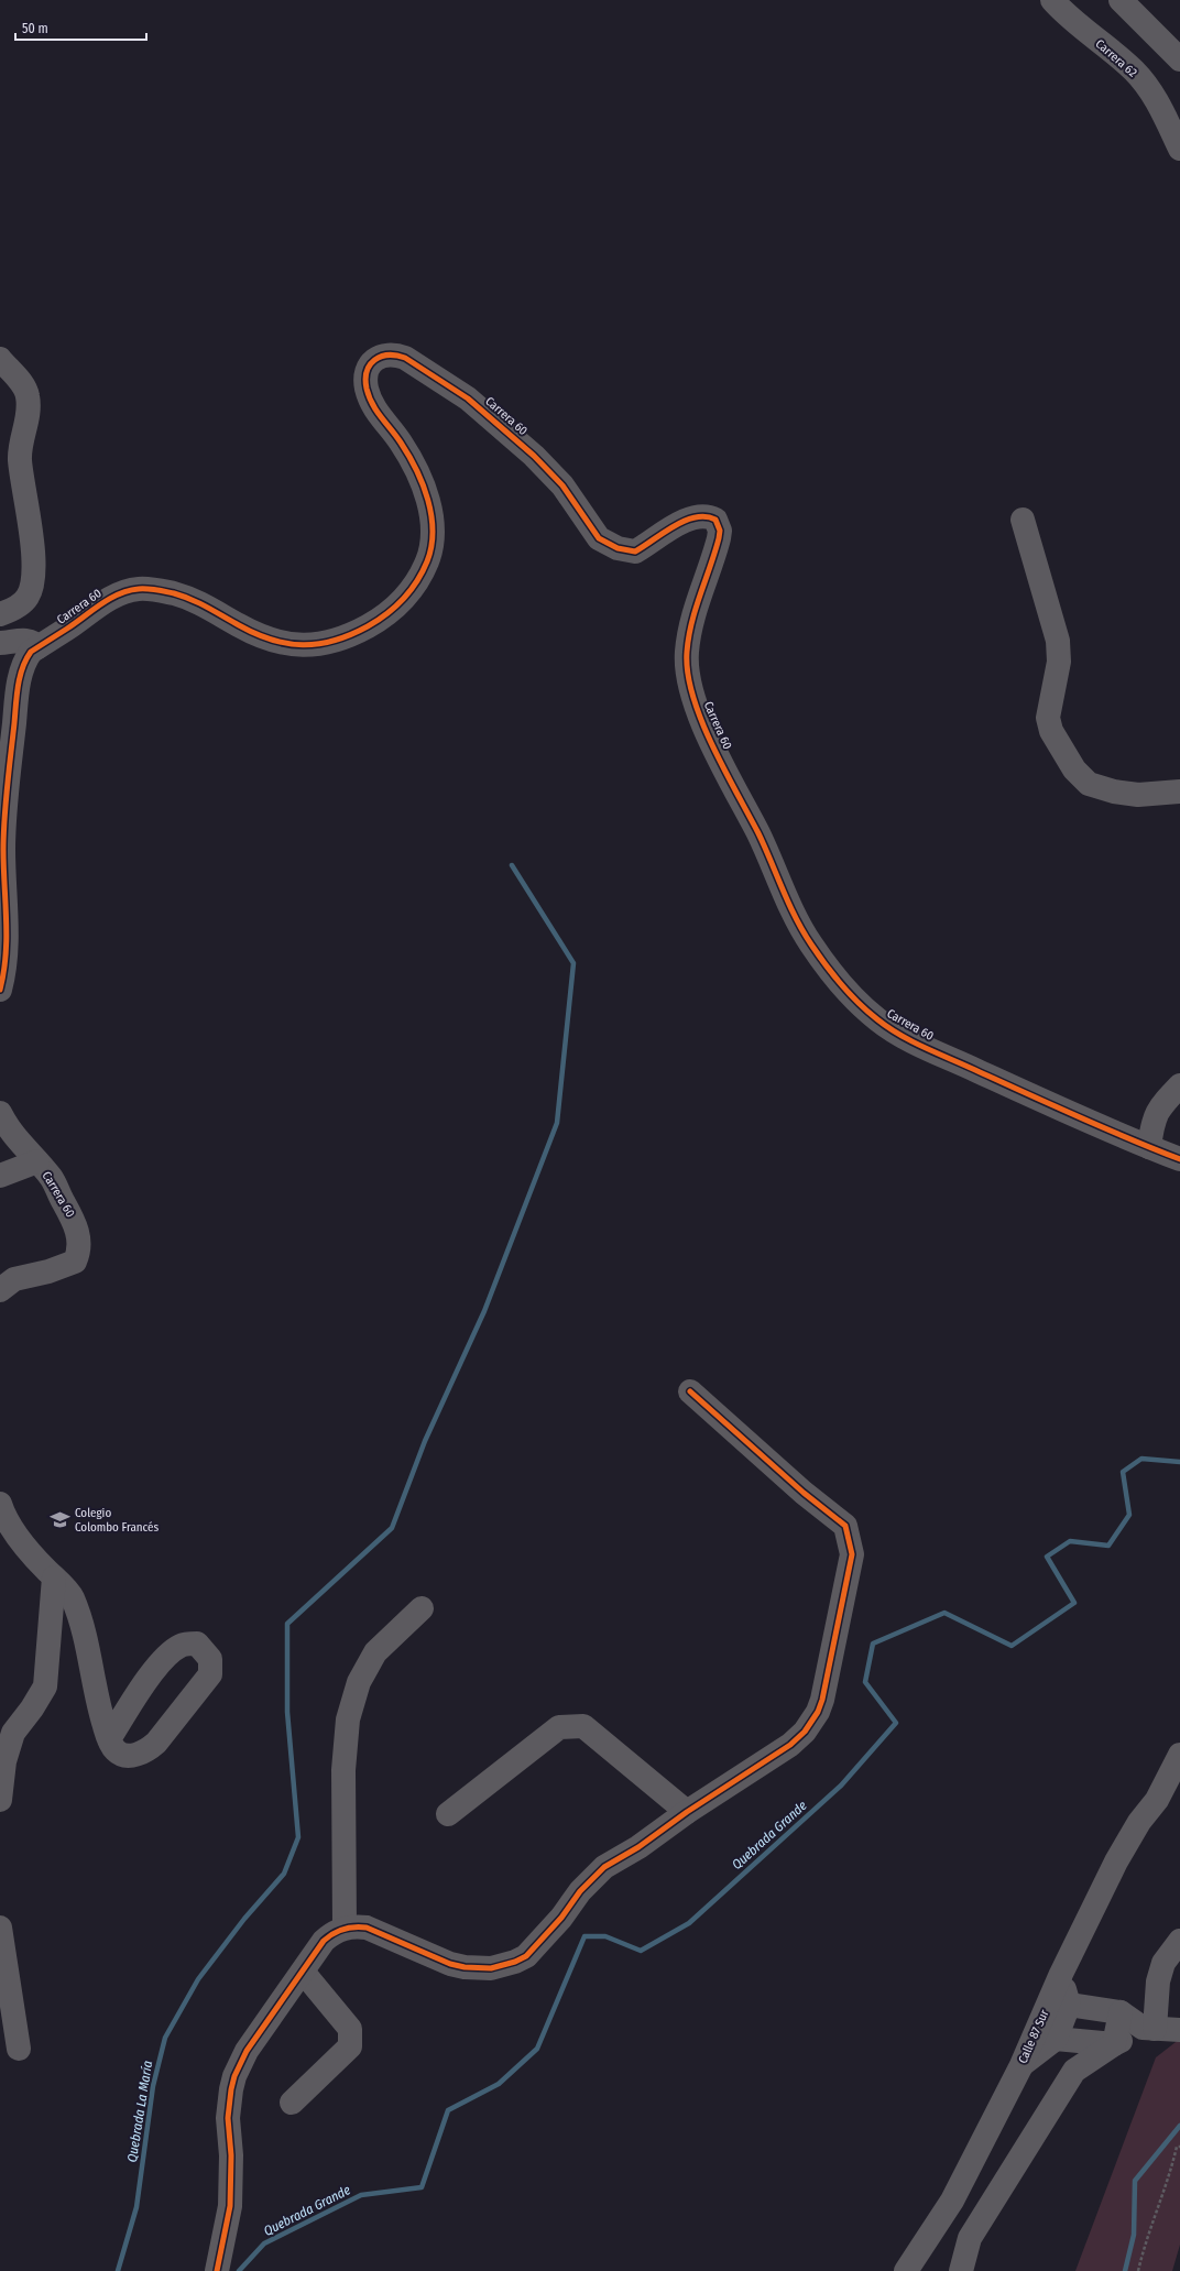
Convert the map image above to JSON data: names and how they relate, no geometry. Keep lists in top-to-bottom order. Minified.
{"streets":{"street":["Carrera 62","Carrera 60","Calle 87 Sur"]},"water":["Quebrada Grande","Quebrada La María"],"places":{"school or university":["Colegio Colombo Francés"]},"scale_bar":"50 m"}
